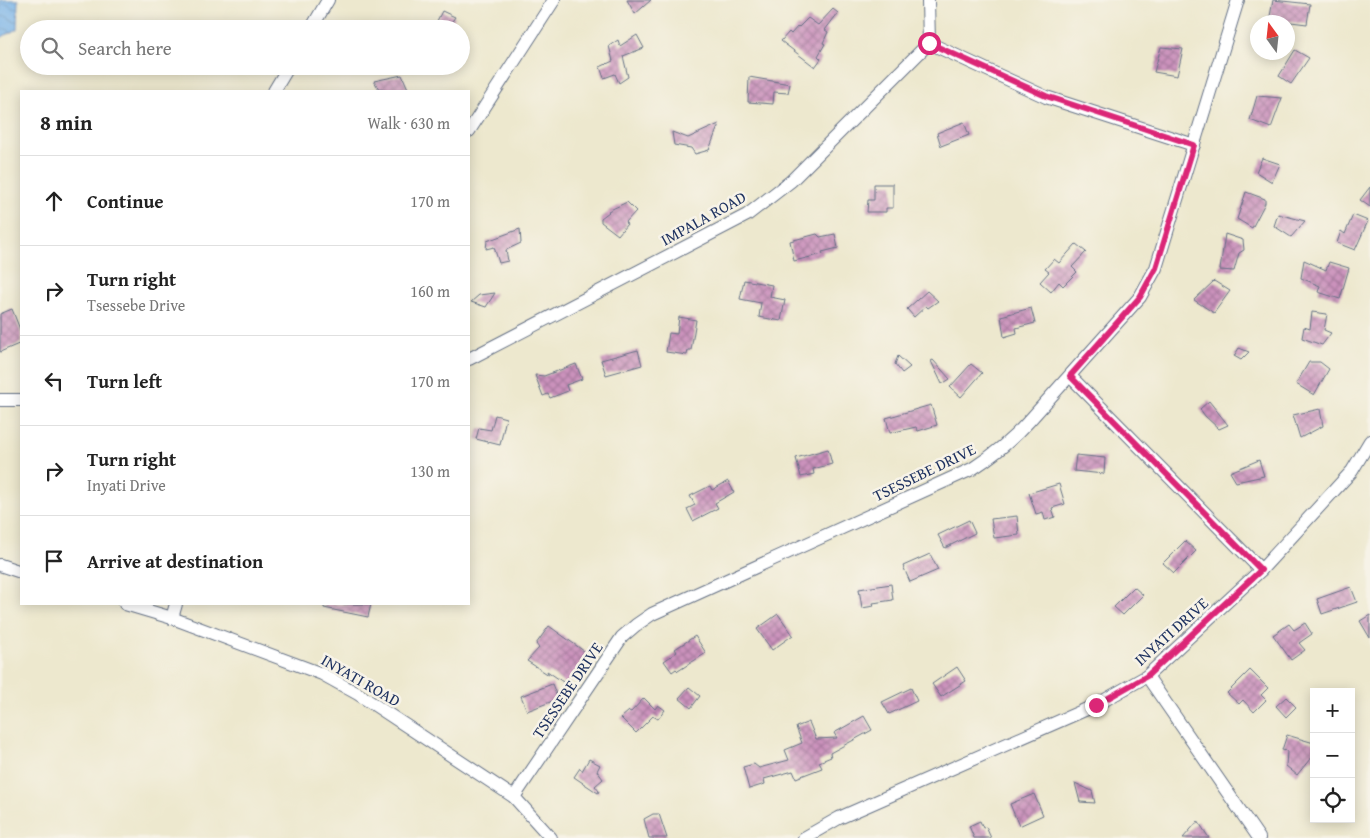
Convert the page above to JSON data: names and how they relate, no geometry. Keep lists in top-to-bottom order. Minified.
{"streets":{"street":["IMPALA ROAD","TSESSEBE DRIVE","INYATI DRIVE","INYATI ROAD"]},"crossings":[["TSESSEBE DRIVE","INYATI ROAD"]],"north":"top","page":{"search":"Search here","heading":["8 min","Walk · 630 m"],"list":[["Continue","170 m"],["Turn right","Tsessebe Drive","160 m"],["Turn left","170 m"],["Turn right","Inyati Drive","130 m"],"Arrive at destination"],"map_buttons":["+","−"]}}
